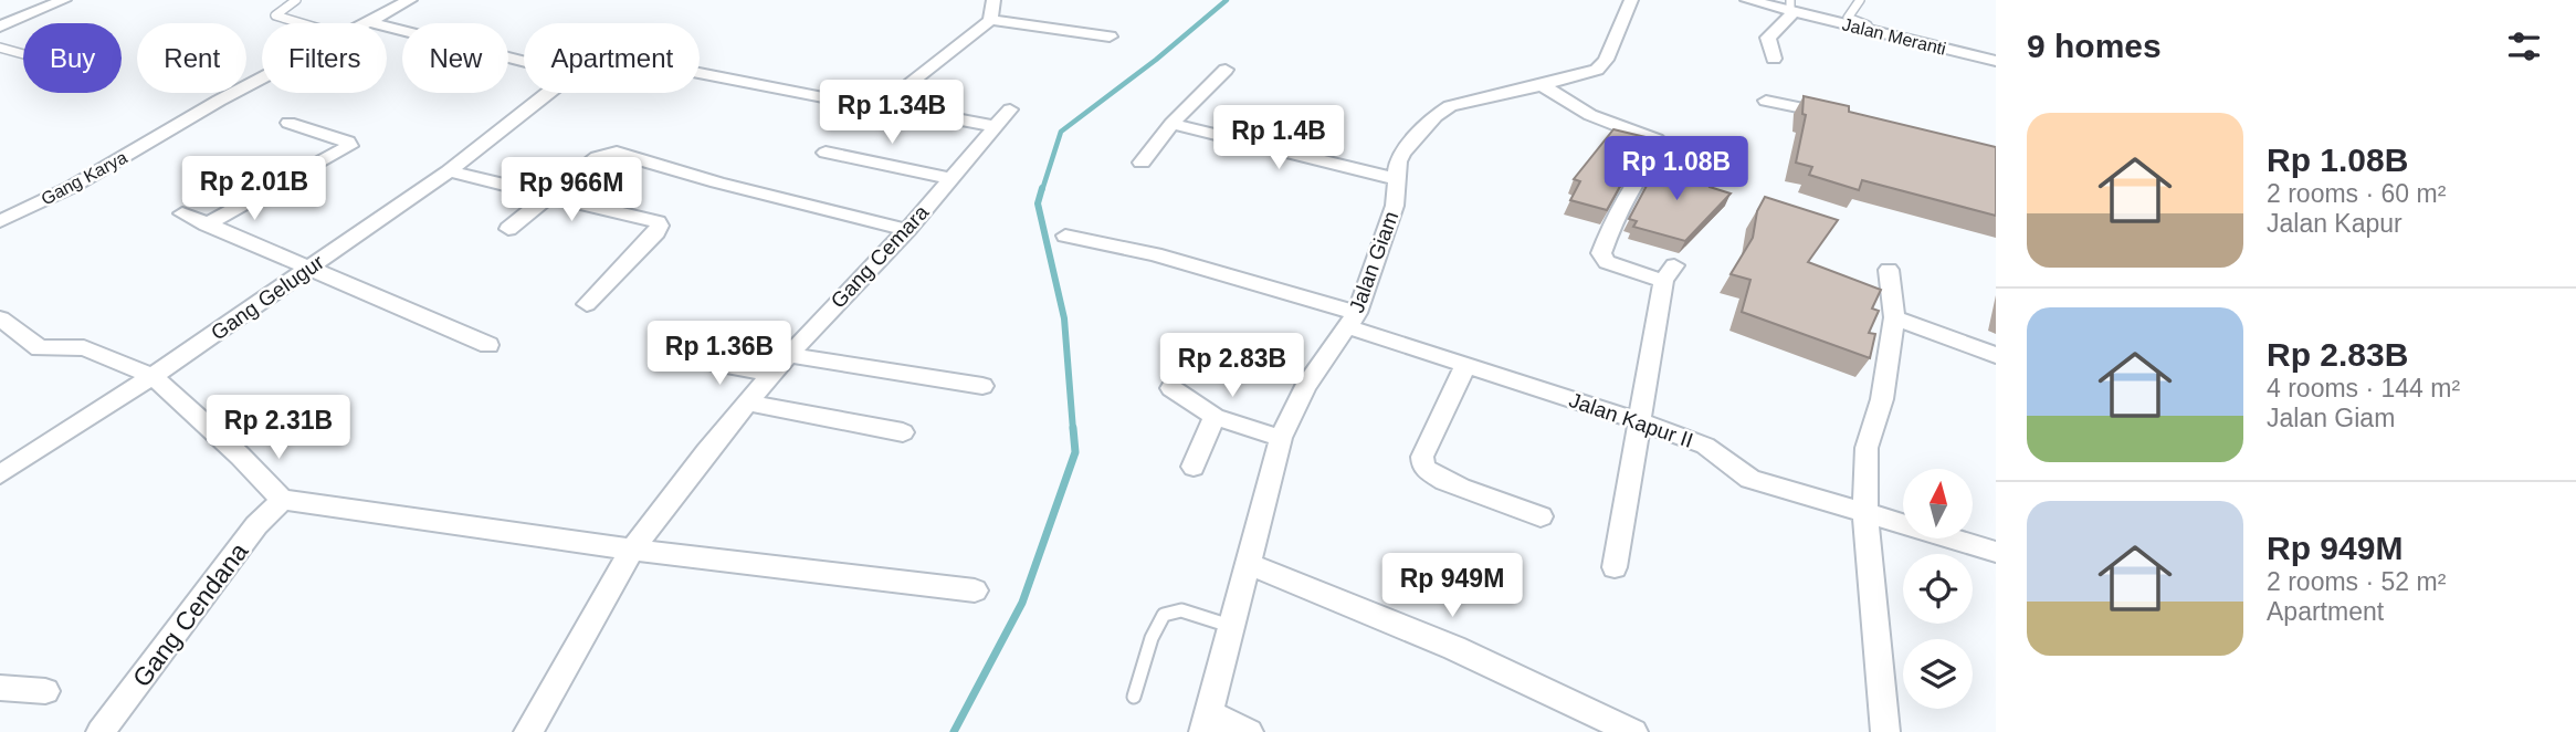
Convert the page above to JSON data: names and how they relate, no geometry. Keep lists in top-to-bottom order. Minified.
{"streets":{"street":["Jalan Meranti","Gang Karya","Gang Cemara","Jalan Giam","Gang Gelugur","Jalan Kapur II","Gang Cendana"]},"crossings":[["Jalan Giam","Jalan Kapur II"]],"north":"top","page":{"heading":"9 homes","chip":["Buy","Rent","Filters","New","Apartment"],"price":["Rp 1.34B","Rp 1.4B","Rp 1.08B","Rp 2.01B","Rp 966M","Rp 1.36B","Rp 2.83B","Rp 2.31B","Rp 949M"],"list":[{"name":"Rp 1.08B","note":"2 rooms · 60 m² · Jalan Kapur"},{"name":"Rp 2.83B","note":"4 rooms · 144 m² · Jalan Giam"},{"name":"Rp 949M","note":"2 rooms · 52 m² · Apartment"}]}}
